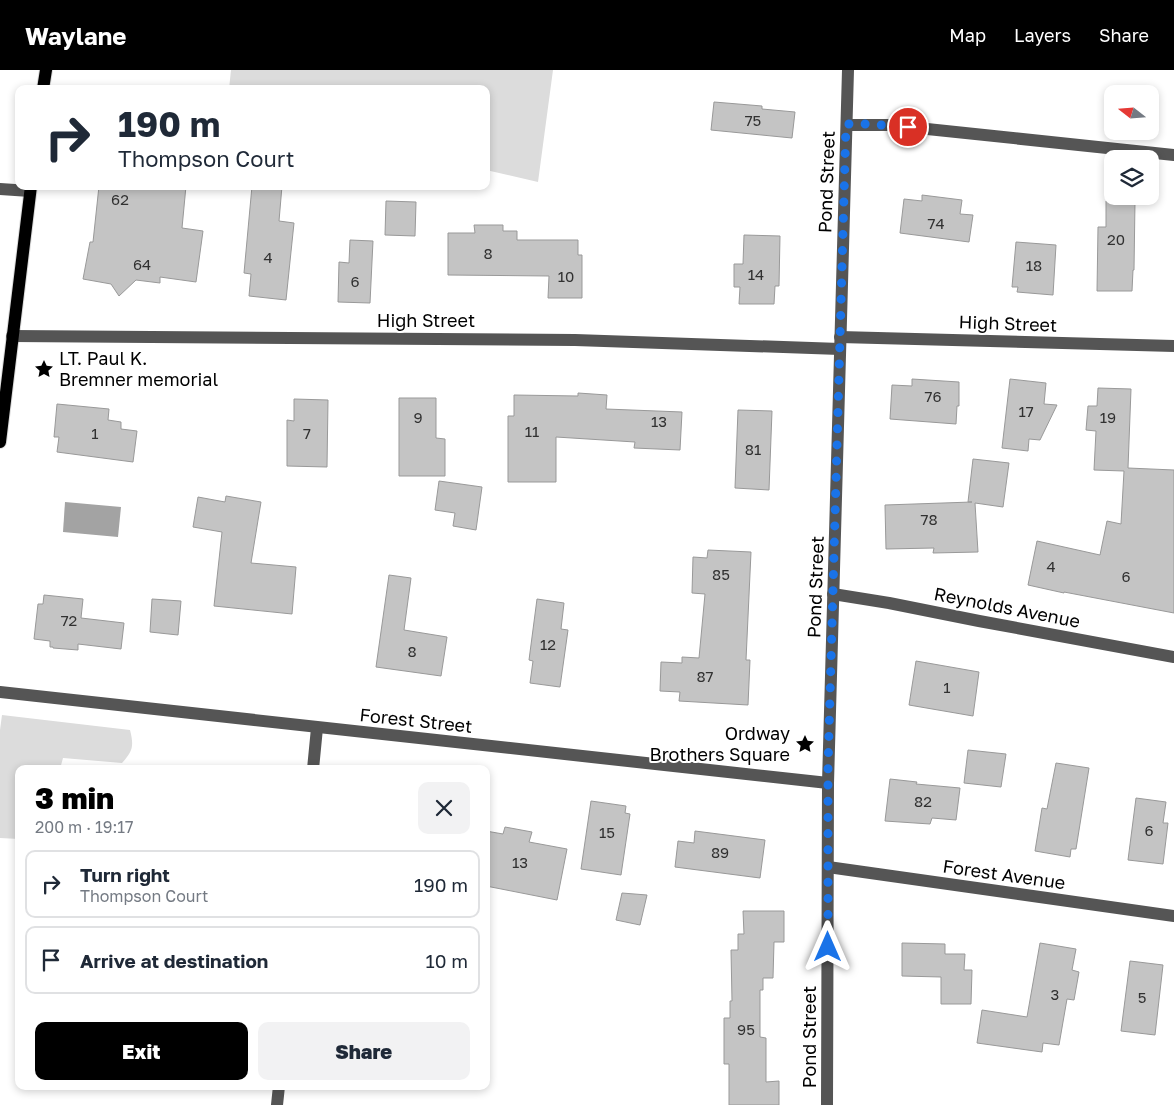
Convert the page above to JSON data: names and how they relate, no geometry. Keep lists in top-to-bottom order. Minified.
{"streets":{"street":["Pond Street","High Street","Reynolds Avenue","Forest Street","Forest Avenue"]},"crossings":[["Pond Street","High Street"],["Pond Street","Reynolds Avenue"],["Pond Street","Forest Street"],["Pond Street","Forest Avenue"]],"places":{"place":["LT. Paul K. Bremner memorial","Ordway Brothers Square"]},"house_numbers":["75","62","74","20","8","4","64","18","14","10","6","76","17","9","19","13","11","1","7","81","78","4","85","6","72","12","8","87","1","82","6","15","89","13","3","5","95"],"north":"left","page":{"header":"Waylane","nav":["Map","Layers","Share"],"turn":["190 m","Thompson Court"],"heading":["3 min","200 m · 19:17"],"list":[{"name":"Turn right","note":"Thompson Court","value":"190 m"},{"name":"Arrive at destination","value":"10 m"}],"buttons":["Exit","Share"]}}
